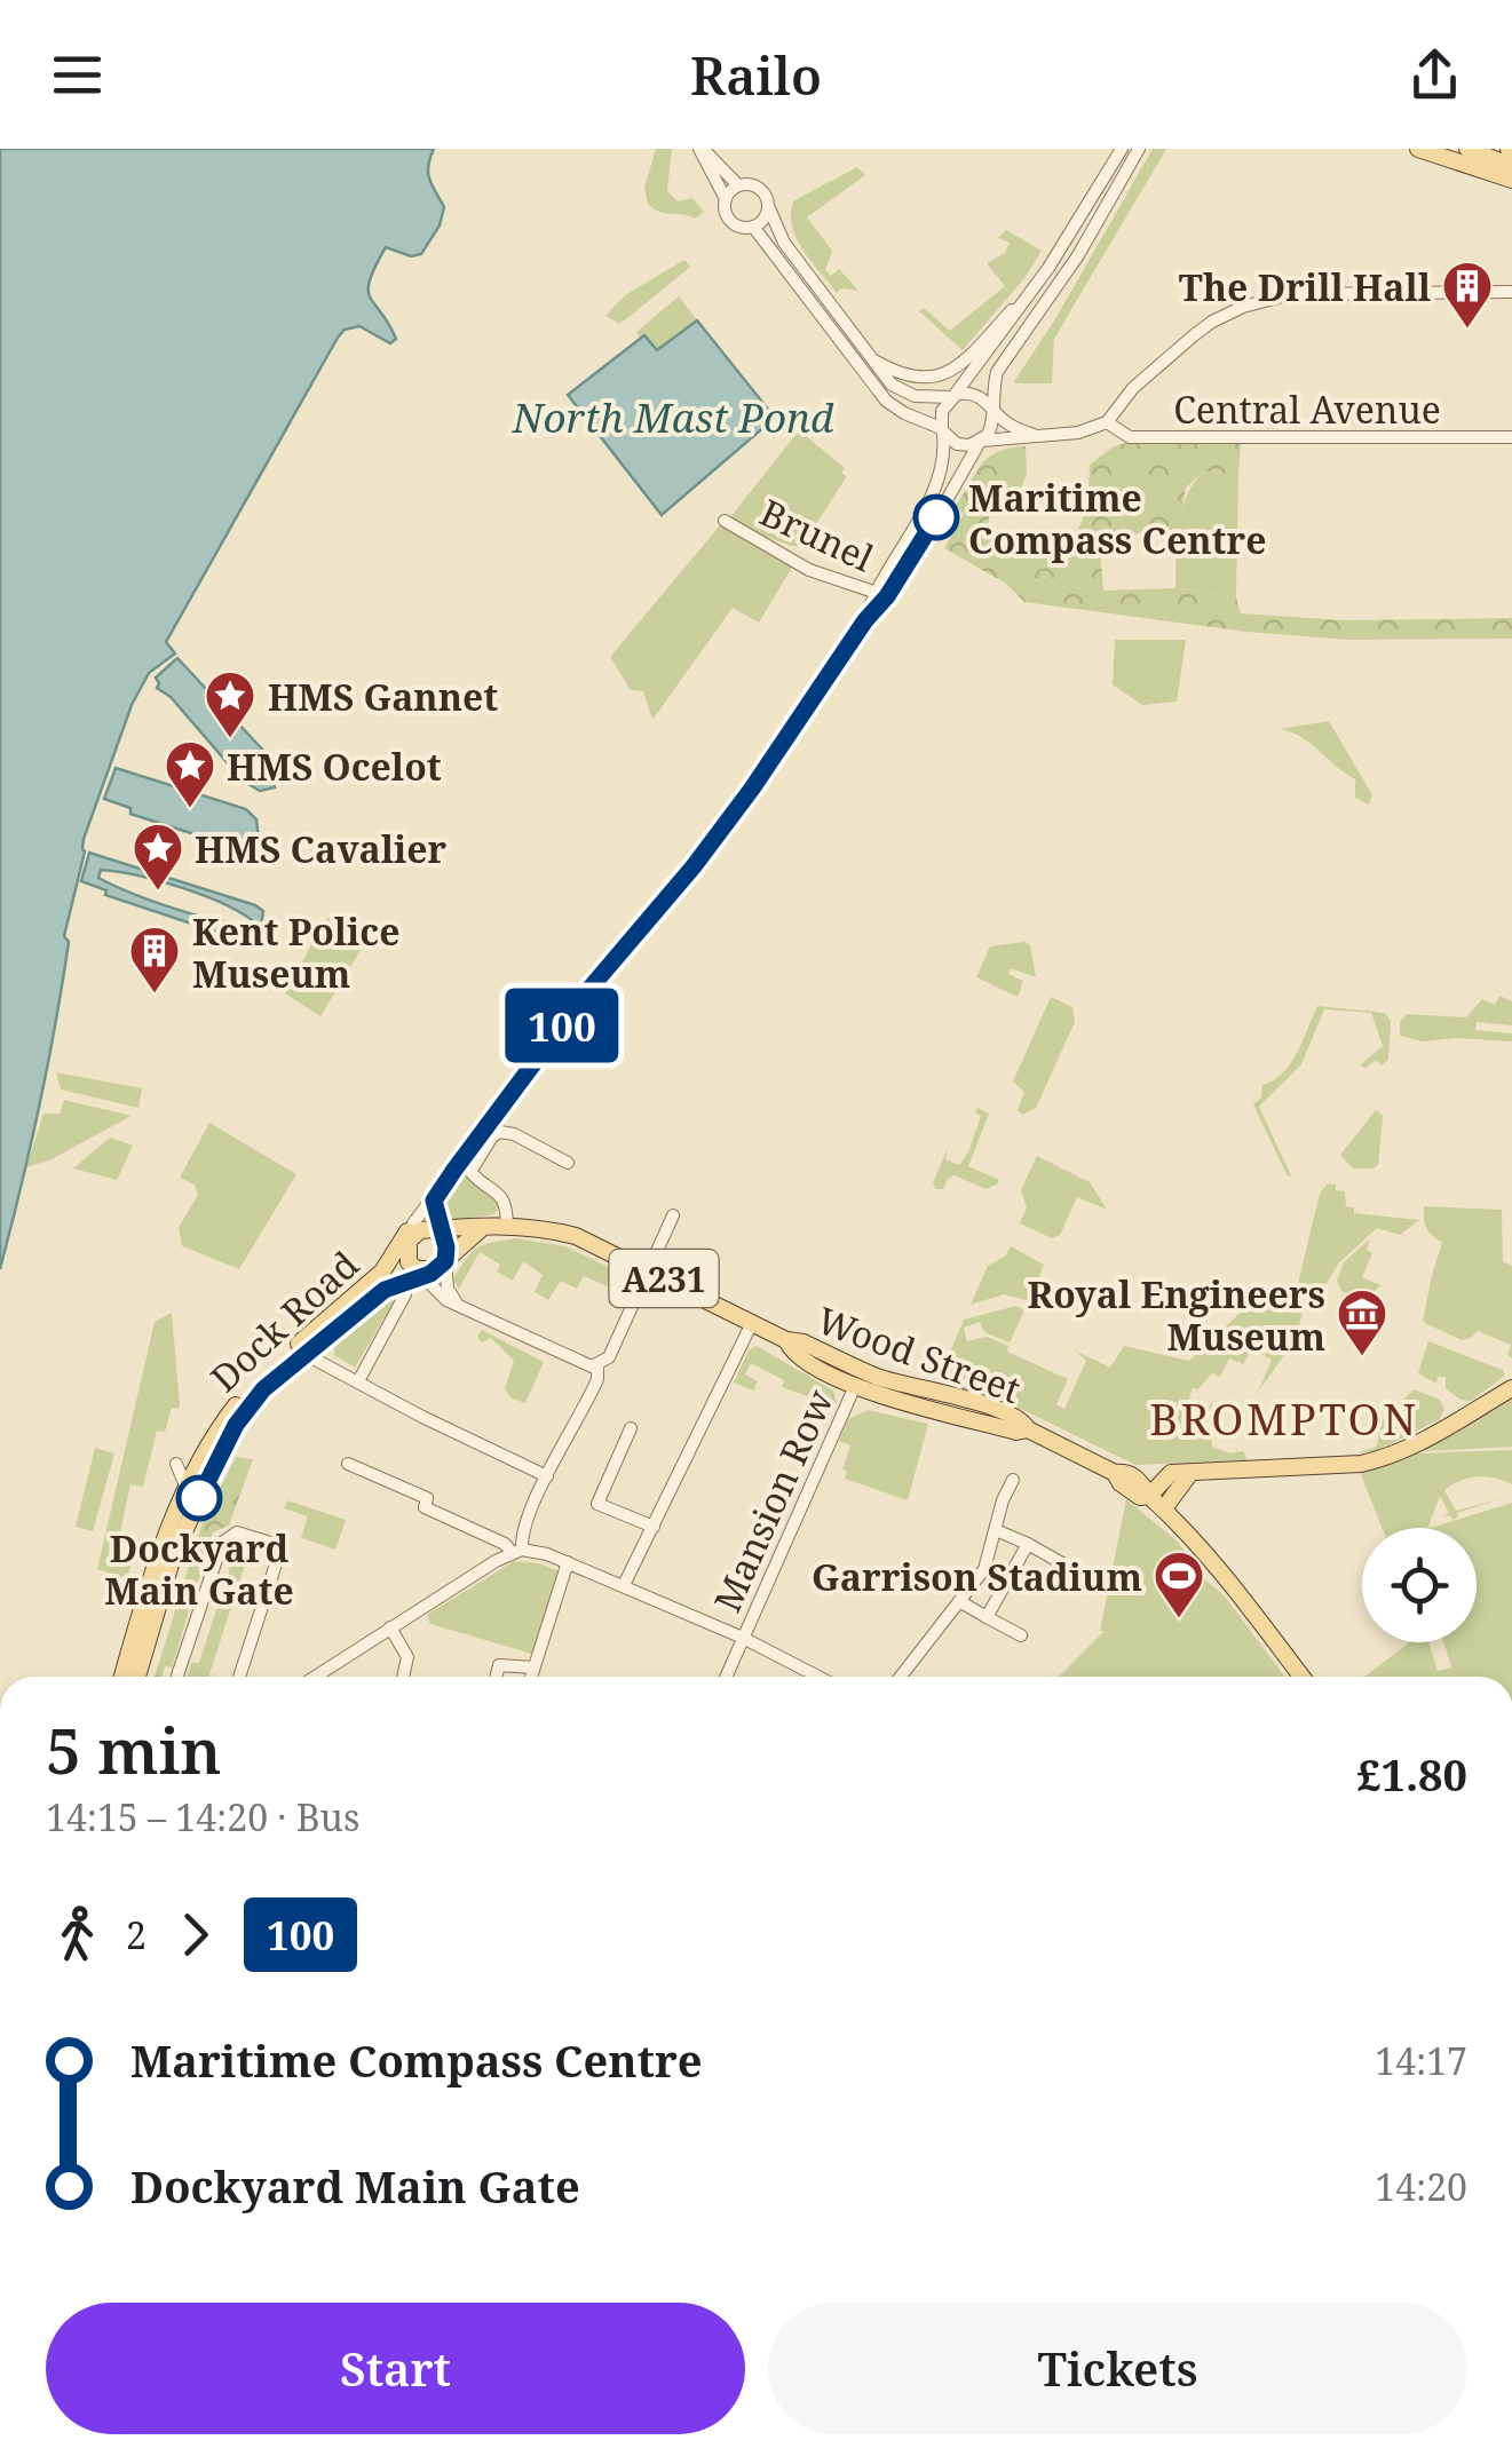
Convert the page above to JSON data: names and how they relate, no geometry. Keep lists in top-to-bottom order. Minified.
{"streets":{"main road":["A231","Dock Road","Wood Street"],"street":["Central Avenue","Brunel","Mansion Row"]},"crossings":[["Brunel","Dock Road"],["A231","Wood Street"],["Dock Road","Wood Street"],["Wood Street","Mansion Row"]],"districts":["BROMPTON"],"water":["North Mast Pond"],"places":{"building":["The Drill Hall","Kent Police Museum"],"other":["Maritime Compass Centre","Dockyard Main Gate"],"place":["HMS Gannet","HMS Ocelot","HMS Cavalier"],"museum":["Royal Engineers Museum"],"sports":["Garrison Stadium"]},"lines":["bus line 100"],"page":{"header":"Railo","on_map":"100","heading":["5 min","14:15 – 14:20 · Bus","£1.80"],"legs":["2","100"],"list":[{"name":"Maritime Compass Centre","value":"14:17"},{"name":"Dockyard Main Gate","value":"14:20"}],"buttons":["Start","Tickets"]}}
